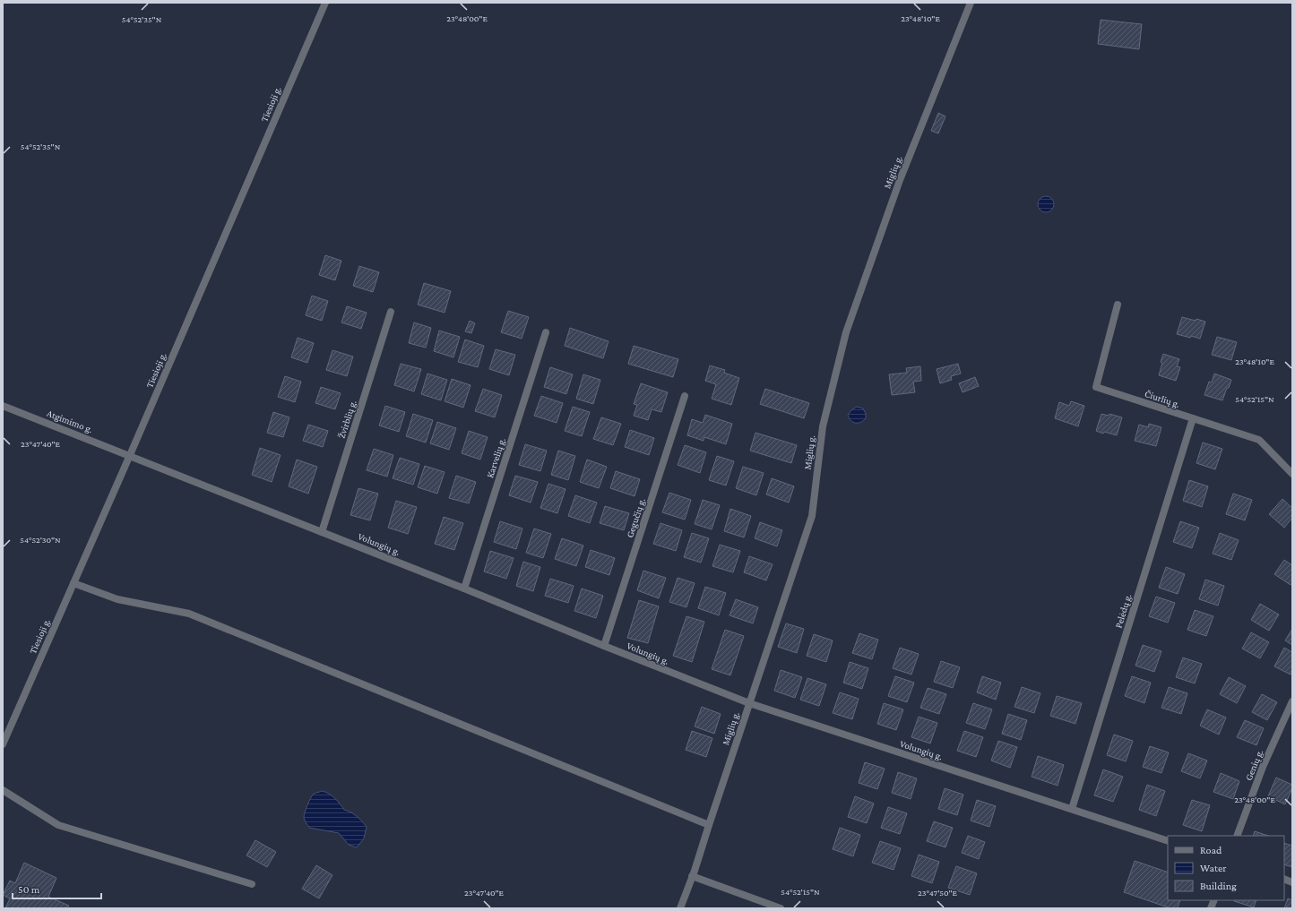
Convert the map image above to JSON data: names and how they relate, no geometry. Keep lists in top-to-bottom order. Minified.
{"streets":{"street":["Tiesioji g.","Miglių g.","Čiurlių g.","Žvirblių g.","Atgimimo g.","Karvelių g.","Gegučių g.","Volungių g.","Pelėdų g.","Genių g."]},"crossings":[["Tiesioji g.","Atgimimo g."],["Tiesioji g.","Volungių g."],["Miglių g.","Volungių g."],["Čiurlių g.","Pelėdų g."],["Žvirblių g.","Volungių g."],["Atgimimo g.","Volungių g."],["Karvelių g.","Volungių g."],["Gegučių g.","Volungių g."],["Volungių g.","Pelėdų g."]],"legend":["Road","Water","Building"],"scale_bar":"50 m","coordinates":["23°48'00\"E","23°48'10\"E","54°52'35\"N","54°52'15\"N","23°47'40\"E","54°52'30\"N","23°47'50\"E"]}
